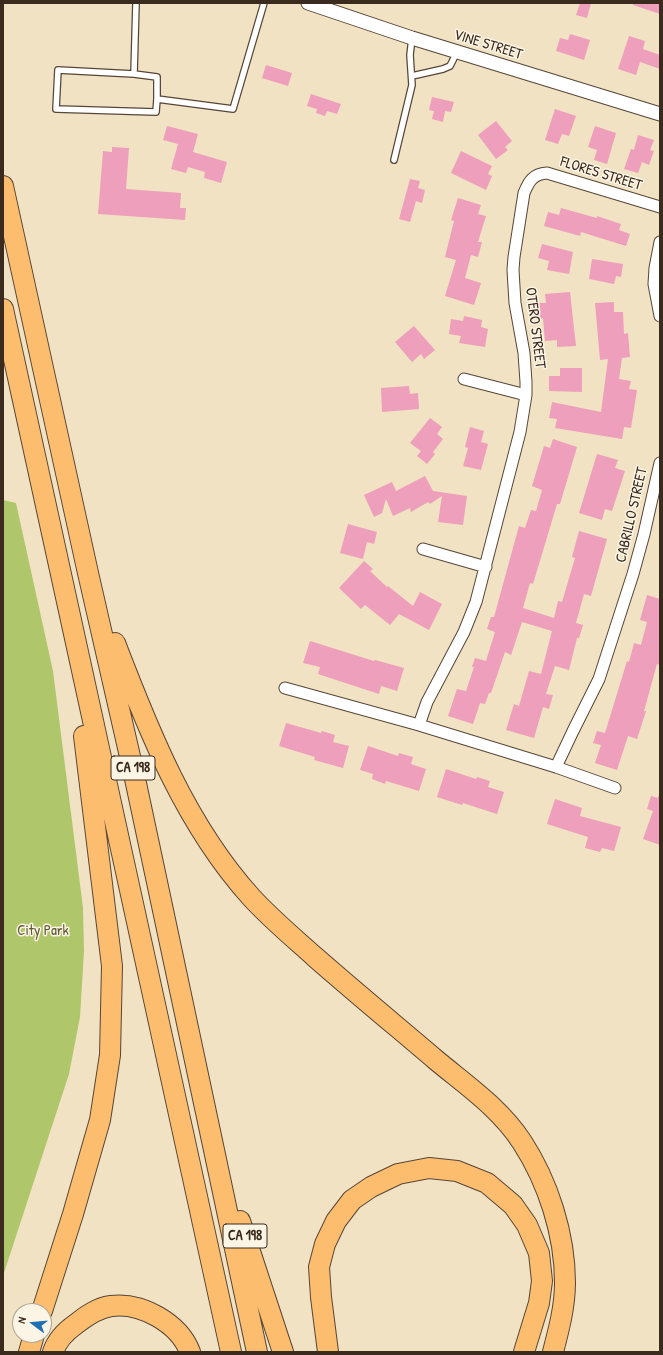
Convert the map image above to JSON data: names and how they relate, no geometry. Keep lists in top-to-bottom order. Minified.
{"streets":{"highway":["CA 198"],"street":["VINE STREET","FLORES STREET","OTERO STREET","CABRILLO STREET"]},"crossings":[["FLORES STREET","OTERO STREET"]],"parks":["City Park"],"north":"left"}
